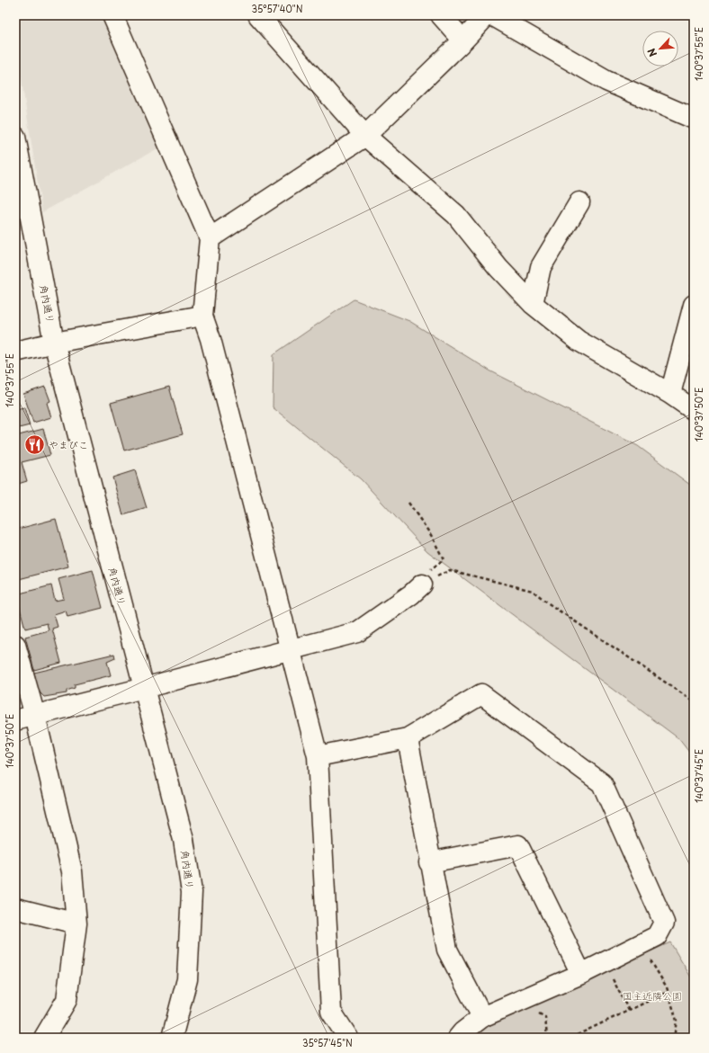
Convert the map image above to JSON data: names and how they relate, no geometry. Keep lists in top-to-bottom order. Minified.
{"streets":{"street":["角内通り"]},"parks":["国主近隣公園"],"places":{"restaurant":["やまびこ"]},"north":"bottom left","coordinates":["35°57'40\"N","140°37'55\"E","140°37'50\"E","140°37'45\"E","35°57'45\"N"]}
